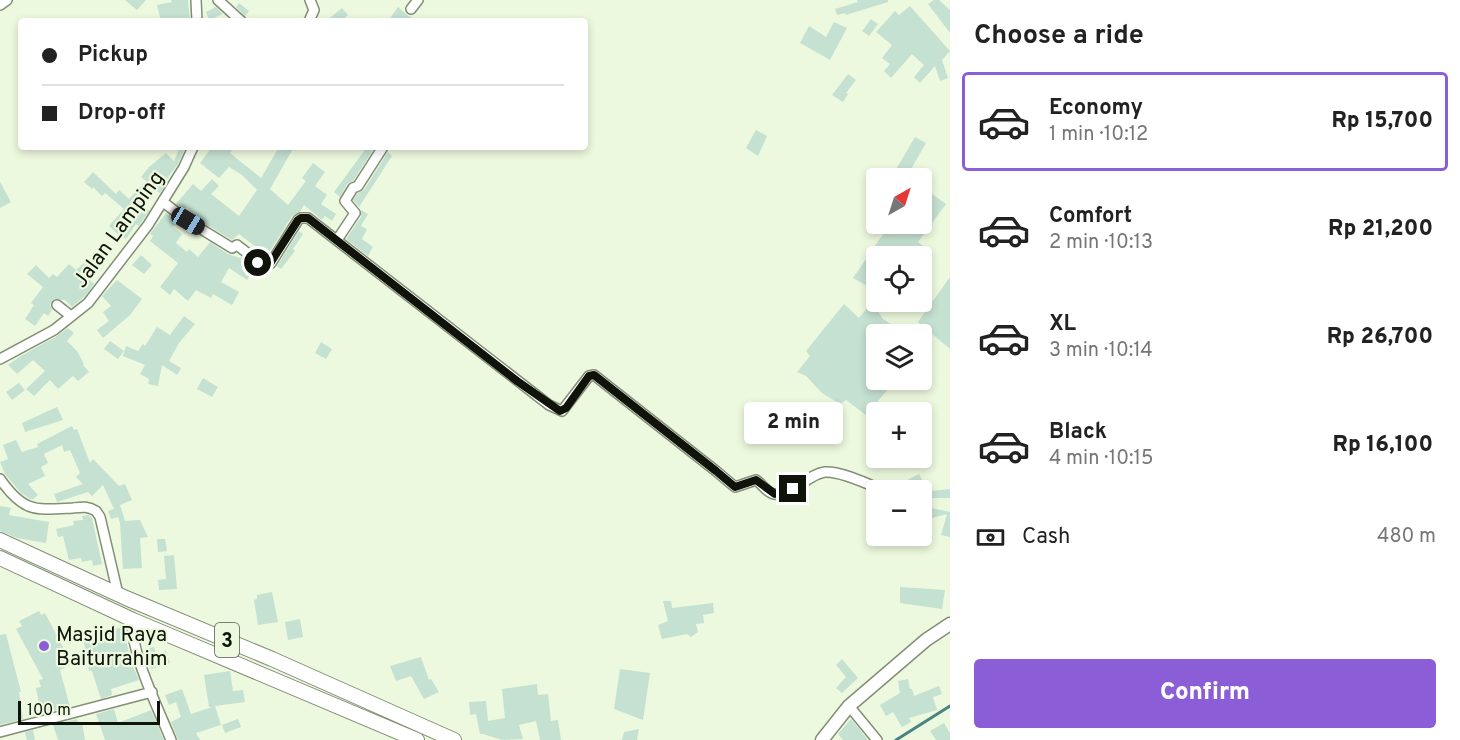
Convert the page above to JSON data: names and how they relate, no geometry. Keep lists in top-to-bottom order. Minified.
{"streets":{"main road":["3"],"street":["Jalan Lamping"]},"places":["Masjid Raya Baiturrahim"],"scale_bar":"100 m","north":"top right","page":{"heading":"Choose a ride","banner":["Pickup","Drop-off"],"list":[{"name":"Economy","note":"1 min · 10:12","value":"Rp 15,700"},{"name":"Comfort","note":"2 min · 10:13","value":"Rp 21,200"},{"name":"XL","note":"3 min · 10:14","value":"Rp 26,700"},{"name":"Black","note":"4 min · 10:15","value":"Rp 16,100"}],"map_buttons":["+","−"],"bubble":"2 min","pay":["Cash","480 m"],"buttons":"Confirm","scale":"100 m"}}
